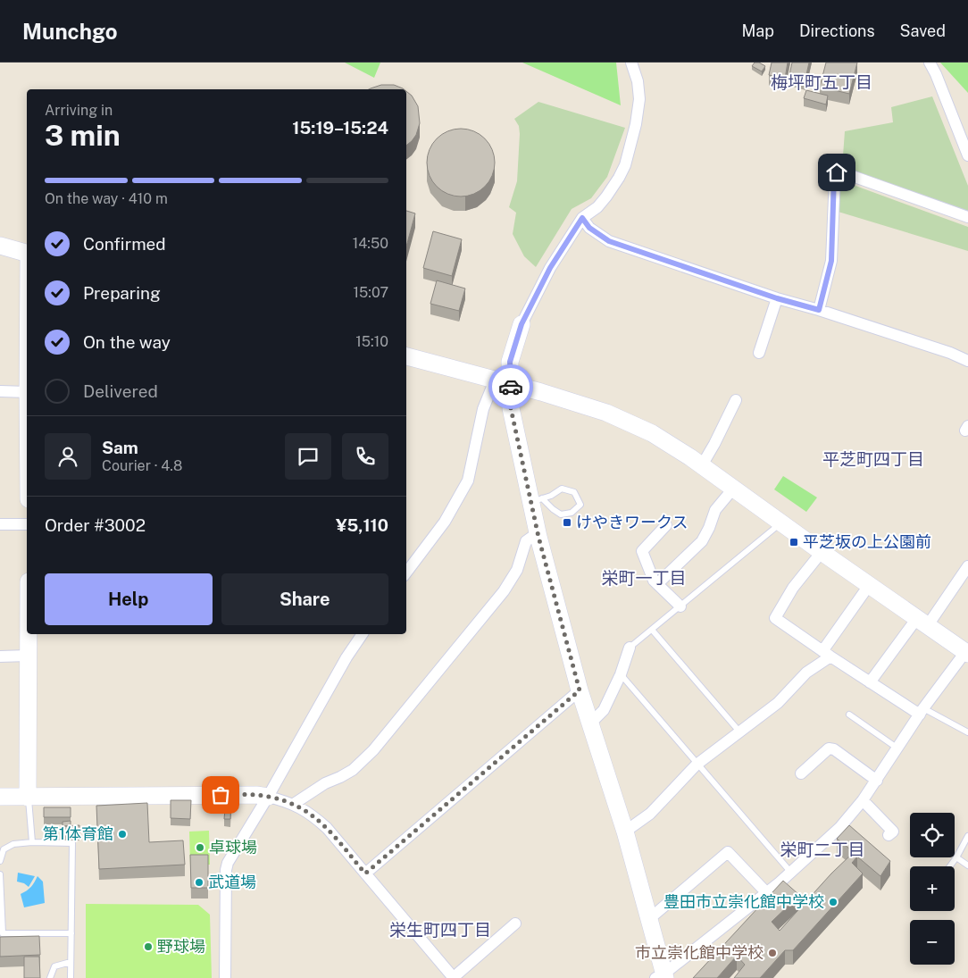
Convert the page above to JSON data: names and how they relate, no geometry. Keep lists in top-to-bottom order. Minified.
{"districts":["梅坪町五丁目","平芝町四丁目","栄町一丁目","栄町二丁目","栄生町四丁目"],"places":{"transit":["けやきワークス","平芝坂の上公園前"],"other":["第1体育館","卓球場","武道場","豊田市立崇化館中学校","野球場","市立崇化館中学校"]},"page":{"header":"Munchgo","nav":["Map","Directions","Saved"],"heading":["3 min","Arriving in","15:19–15:24"],"panel":["Sam","Courier · 4.8","Order #3002","¥5,110"],"bar":"On the way · 410 m","list":[["Confirmed","14:50"],["Preparing","15:07"],["On the way","15:10"],"Delivered"],"buttons":["Help","Share"],"map_buttons":["+","−"]}}
